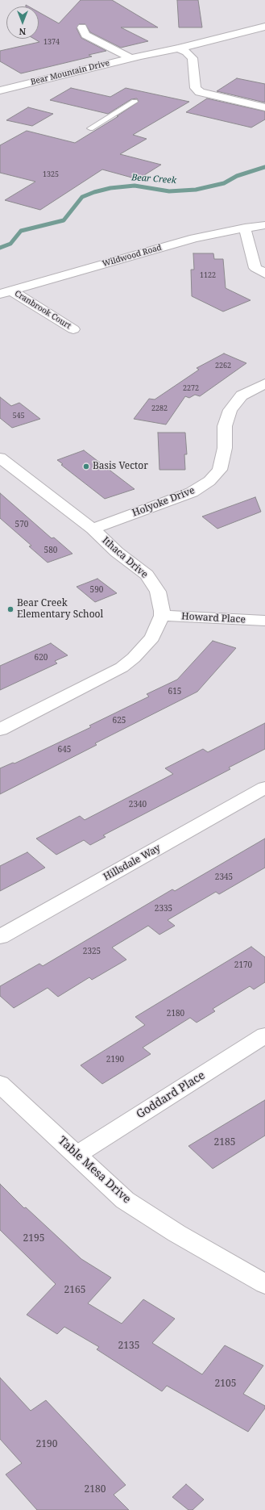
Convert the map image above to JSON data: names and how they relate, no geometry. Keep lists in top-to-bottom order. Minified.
{"streets":{"street":["Bear Mountain Drive","Wildwood Road","Cranbrook Court","Holyoke Drive","Ithaca Drive","Howard Place","Hillsdale Way","Goddard Place","Table Mesa Drive"]},"crossings":[["Wildwood Road","Cranbrook Court"],["Holyoke Drive","Ithaca Drive"],["Ithaca Drive","Howard Place"],["Goddard Place","Table Mesa Drive"]],"water":["Bear Creek"],"places":["Basis Vector","Bear Creek Elementary School"],"house_numbers":["1374","1325","1122","2262","2272","2282","545","570","580","590","620","615","625","645","2340","2345","2335","2325","2170","2180","2190","2185","2195","2165","2135","2105","2190","2180"],"north":"bottom"}
